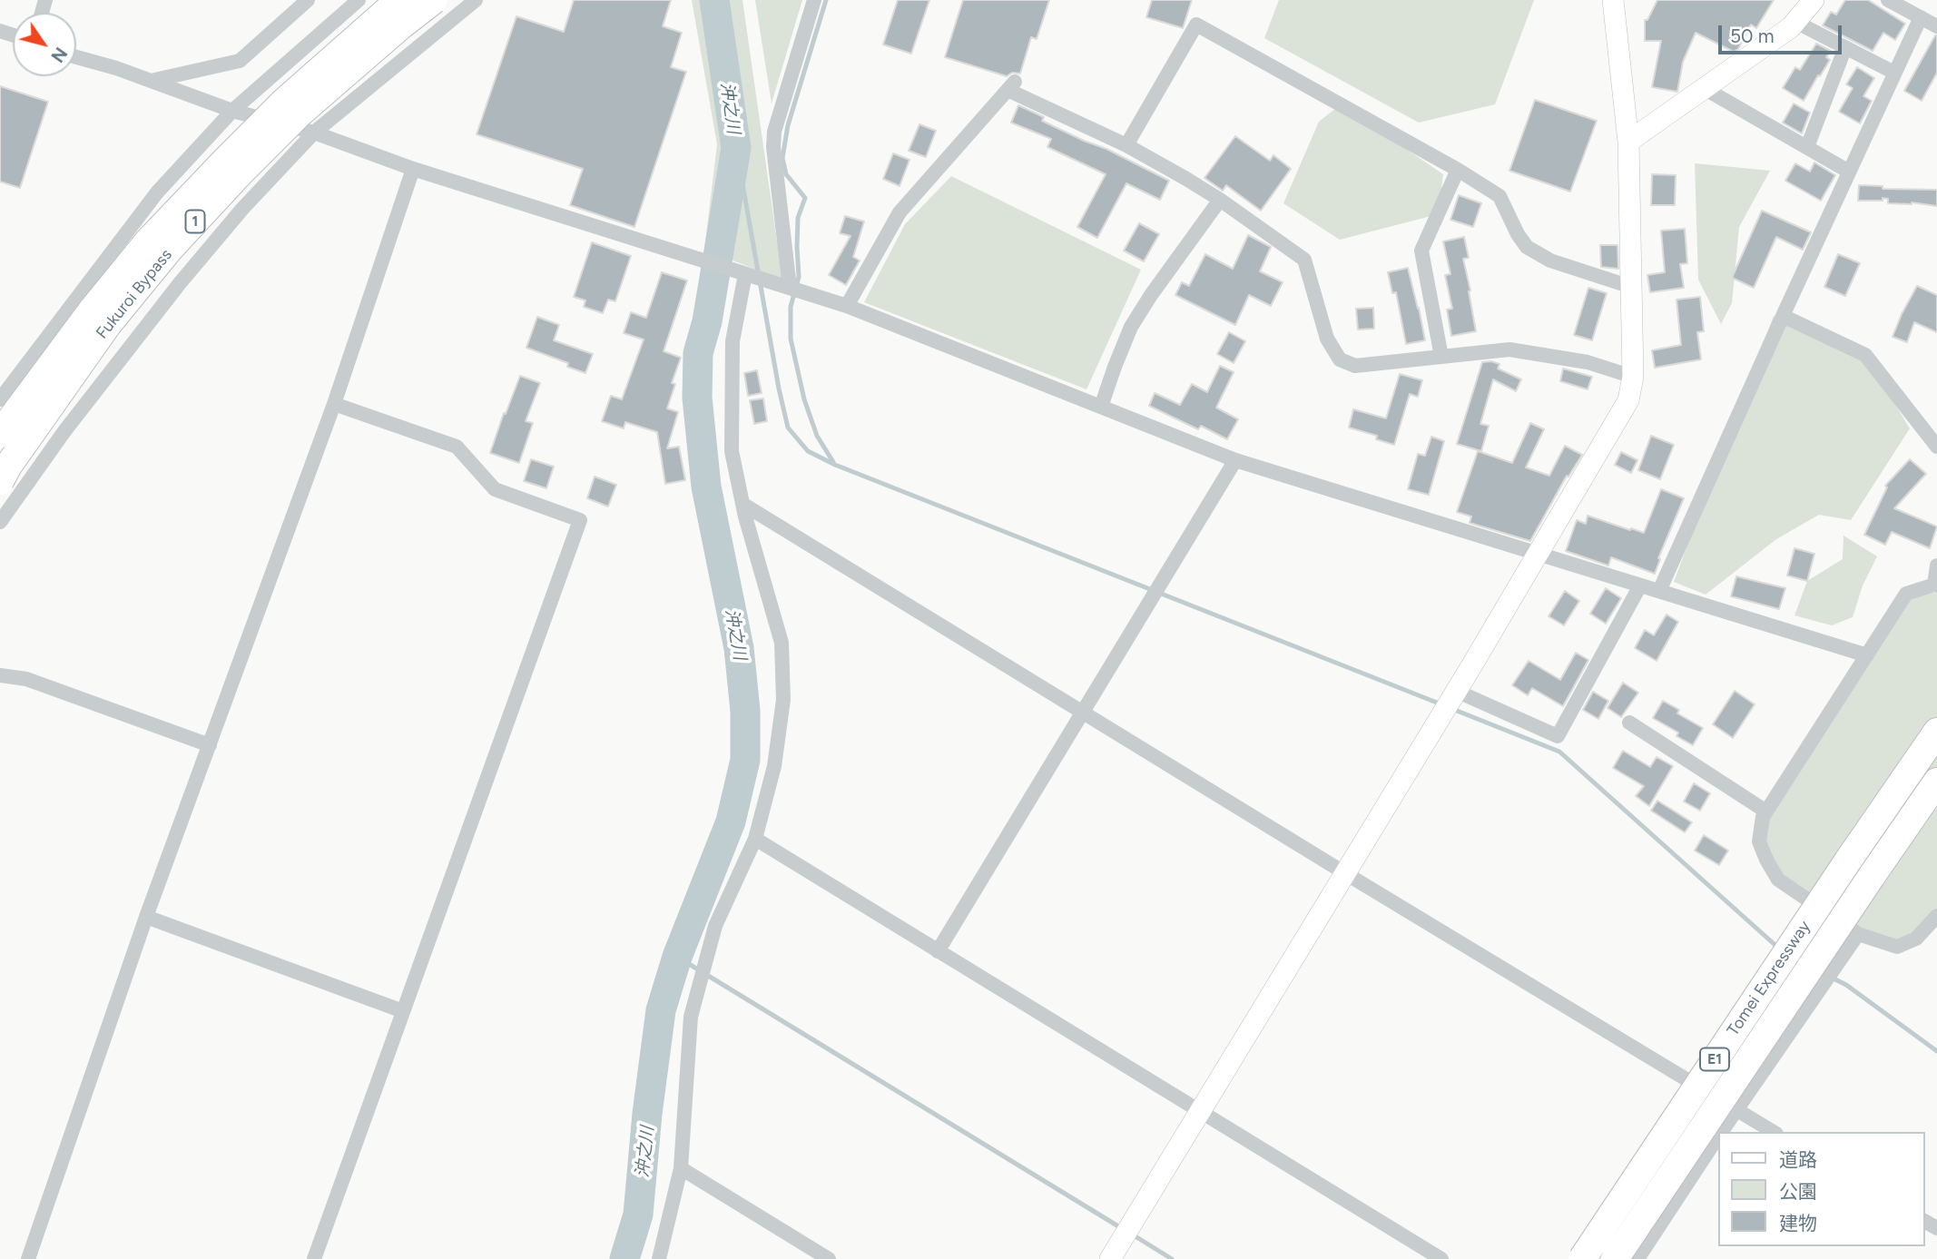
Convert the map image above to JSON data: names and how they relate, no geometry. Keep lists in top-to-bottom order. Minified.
{"streets":{"highway":["1","Fukuroi Bypass","Tomei Expressway","E1"]},"water":["沖之川"],"legend":["道路","公園","建物"],"scale_bar":"50 m","north":"bottom right"}
